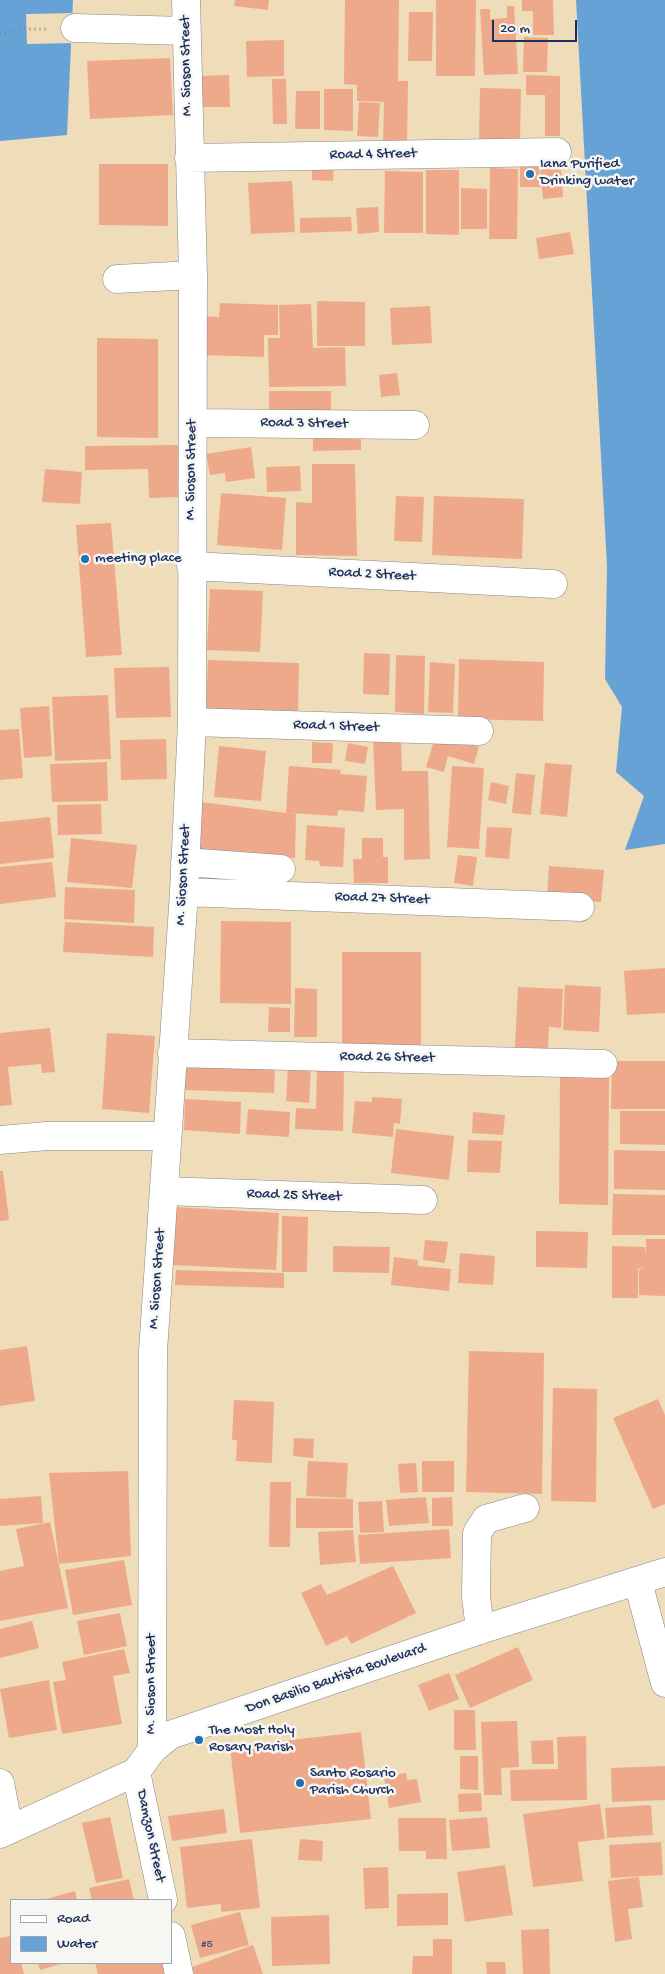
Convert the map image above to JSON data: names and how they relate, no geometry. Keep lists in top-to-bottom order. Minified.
{"streets":{"street":["M. Sioson Street","Road 4 Street","Road 3 Street","Road 2 Street","Road 1 Street","Road 27 Street","Road 26 Street","Road 25 Street","Don Basilio Bautista Boulevard","Damzon Street"]},"crossings":[["M. Sioson Street","Road 4 Street"],["M. Sioson Street","Road 3 Street"],["M. Sioson Street","Road 2 Street"],["M. Sioson Street","Road 1 Street"],["M. Sioson Street","Road 27 Street"],["M. Sioson Street","Road 26 Street"],["M. Sioson Street","Road 25 Street"],["M. Sioson Street","Don Basilio Bautista Boulevard"],["Don Basilio Bautista Boulevard","Damzon Street"]],"places":["Iana Purified Drinking water","meeting place","The Most Holy Rosary Parish","Santo Rosario Parish Church"],"house_numbers":["#5"],"legend":["Road","Water"],"scale_bar":"20 m"}
